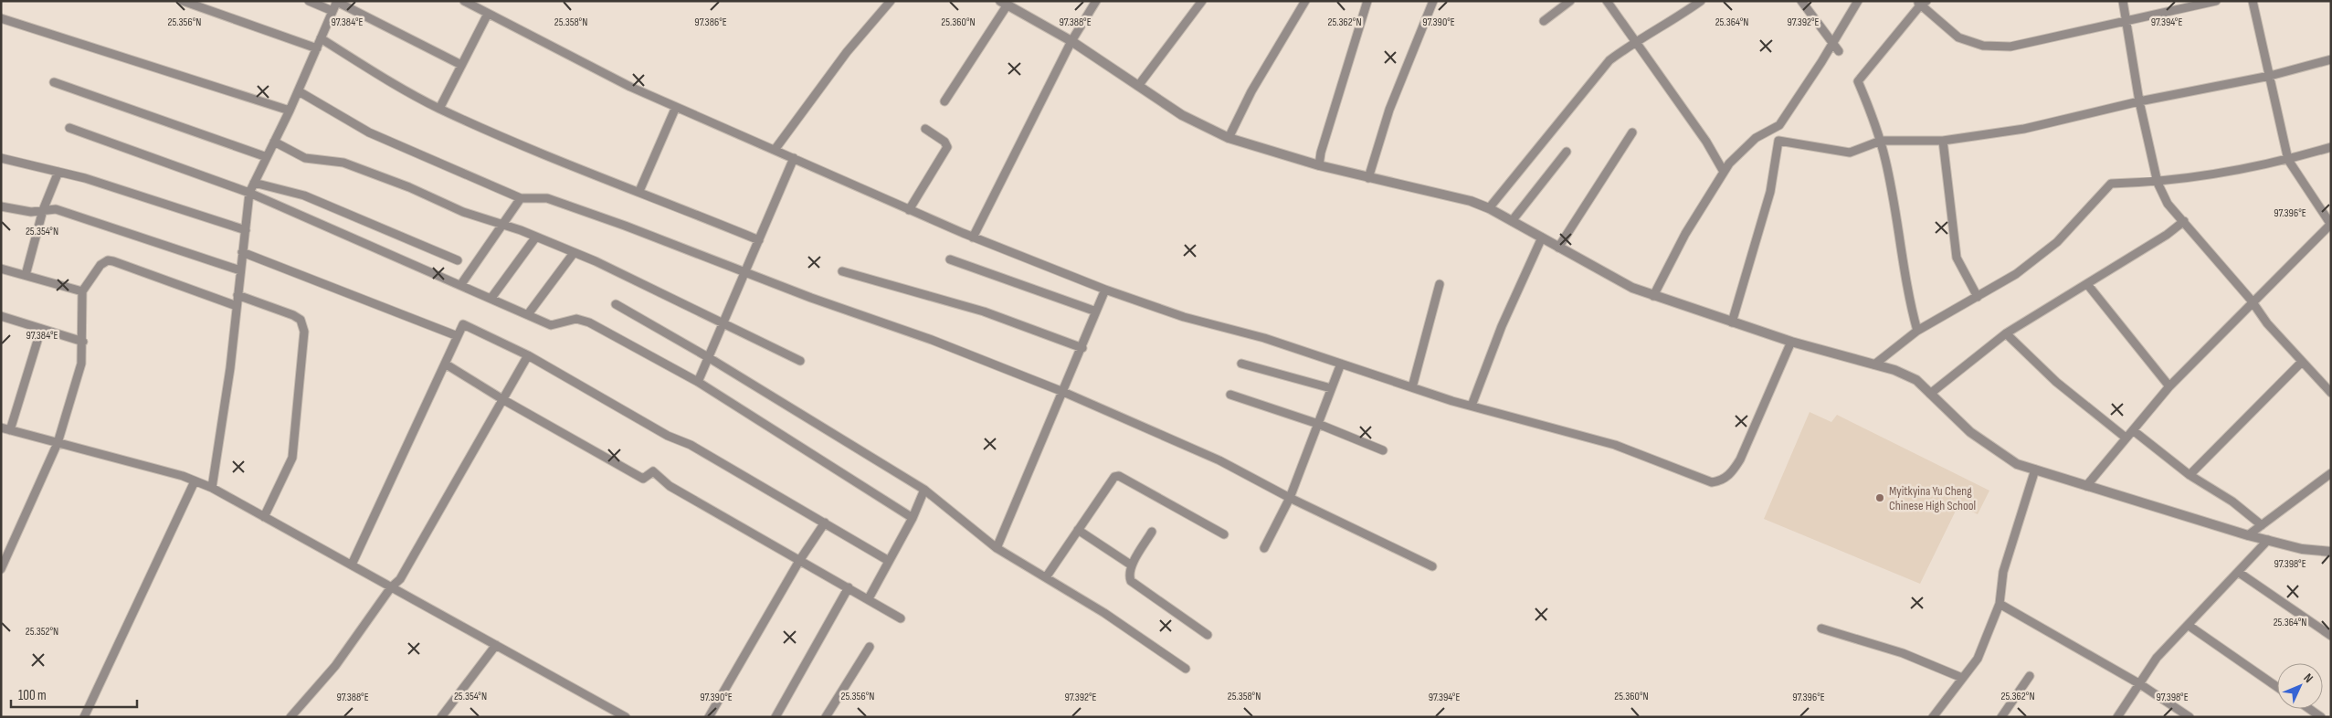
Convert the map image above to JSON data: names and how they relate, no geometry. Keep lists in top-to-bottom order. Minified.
{"places":["Myitkyina Yu Cheng Chinese High School"],"scale_bar":"100 m","north":"top right","coordinates":["97.384°E","97.386°E","97.388°E","97.390°E","97.392°E","97.394°E","25.358°N","25.360°N","25.356°N","25.362°N","25.364°N","97.396°E","25.354°N","97.398°E","25.352°N"]}
